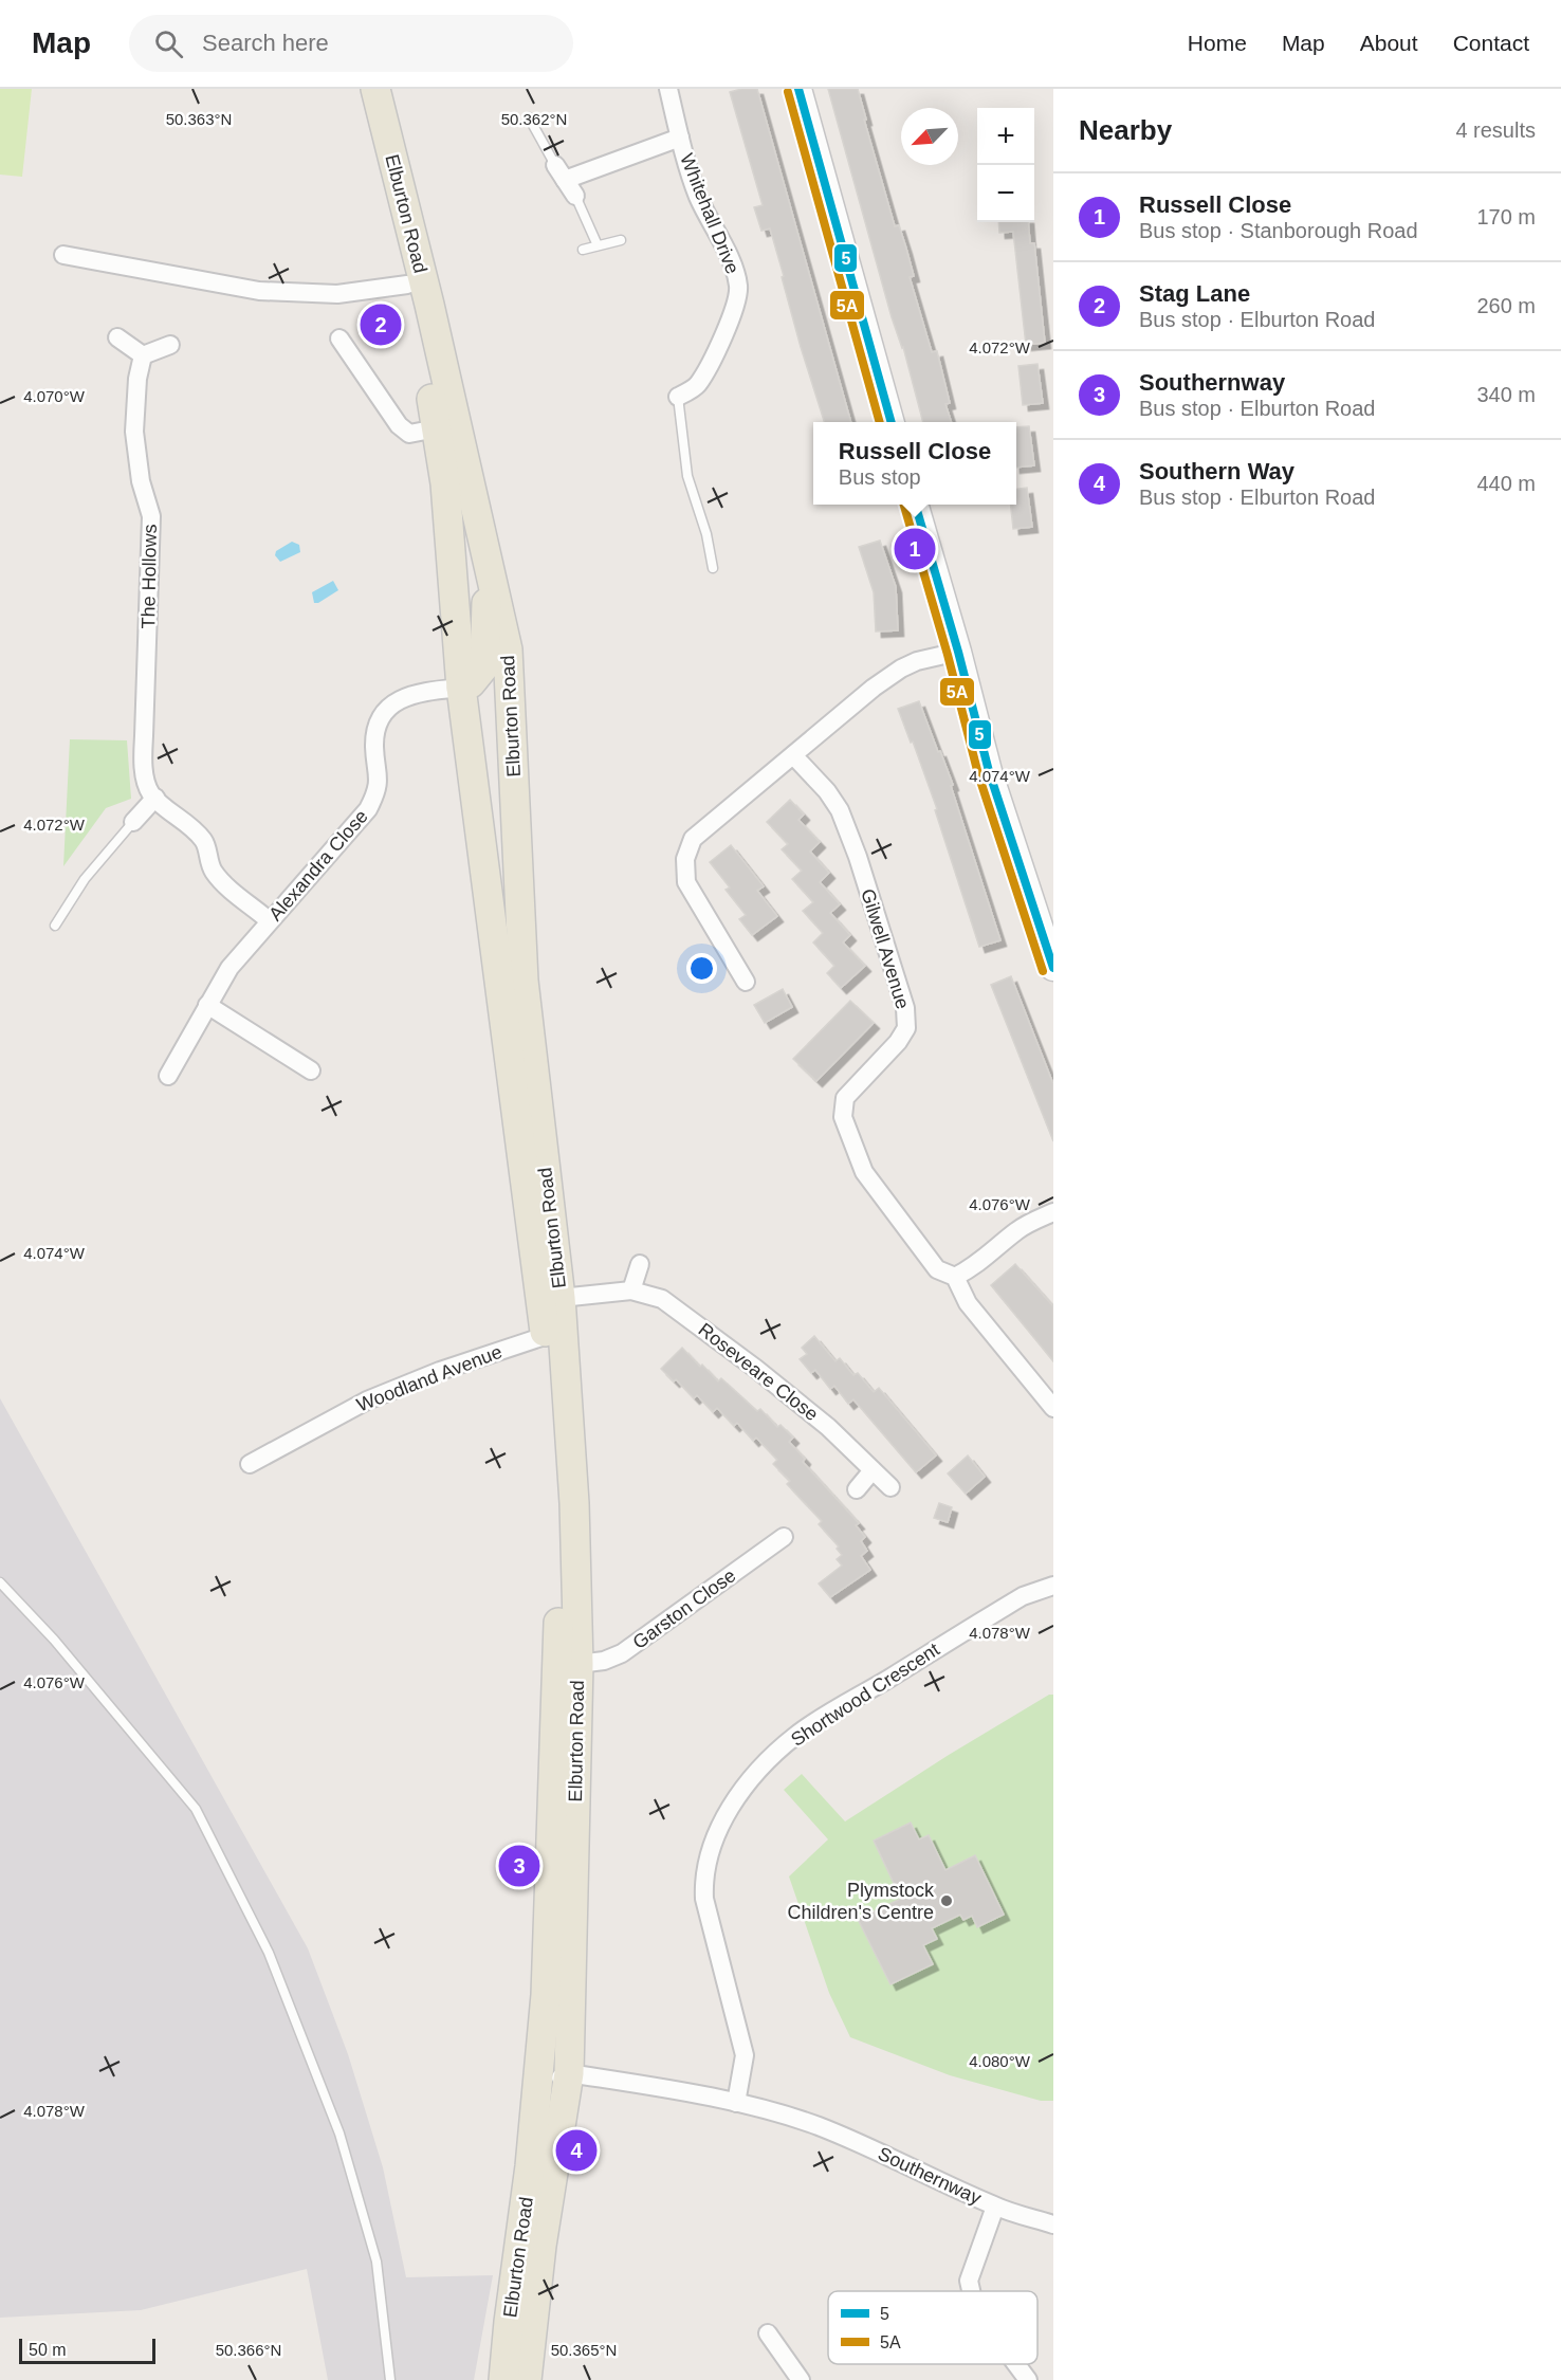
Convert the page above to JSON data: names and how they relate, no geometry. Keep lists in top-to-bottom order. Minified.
{"streets":{"main road":["Elburton Road"],"street":["Whitehall Drive","The Hollows","Alexandra Close","Gilwell Avenue","Roseveare Close","Woodland Avenue","Garston Close","Shortwood Crescent","Southernway"]},"crossings":[["Elburton Road","Alexandra Close"],["Elburton Road","Roseveare Close"],["Elburton Road","Woodland Avenue"],["Elburton Road","Garston Close"],["Elburton Road","Southernway"],["The Hollows","Alexandra Close"],["Shortwood Crescent","Southernway"]],"places":["Plymstock Children's Centre"],"lines":["transit line 5","transit line 5A"],"legend":["5","5A"],"scale_bar":"50 m","north":"bottom left","page":{"header":"Map","search":"Search here","nav":["Home","Map","About","Contact"],"heading":["Nearby","4 results"],"map_buttons":["+","−"],"list":[{"mark":"1","name":"Russell Close","note":"Bus stop · Stanborough Road","value":"170 m"},{"mark":"2","name":"Stag Lane","note":"Bus stop · Elburton Road","value":"260 m"},{"mark":"3","name":"Southernway","note":"Bus stop · Elburton Road","value":"340 m"},{"mark":"4","name":"Southern Way","note":"Bus stop · Elburton Road","value":"440 m"}],"pins":["2","1","3","4"],"popup":["Russell Close","Bus stop"],"scale":"50 m"},"coordinates":["50.363°N","50.362°N","4.072°W","4.070°W","4.074°W","4.076°W","4.078°W","4.080°W","50.366°N","50.365°N"]}
